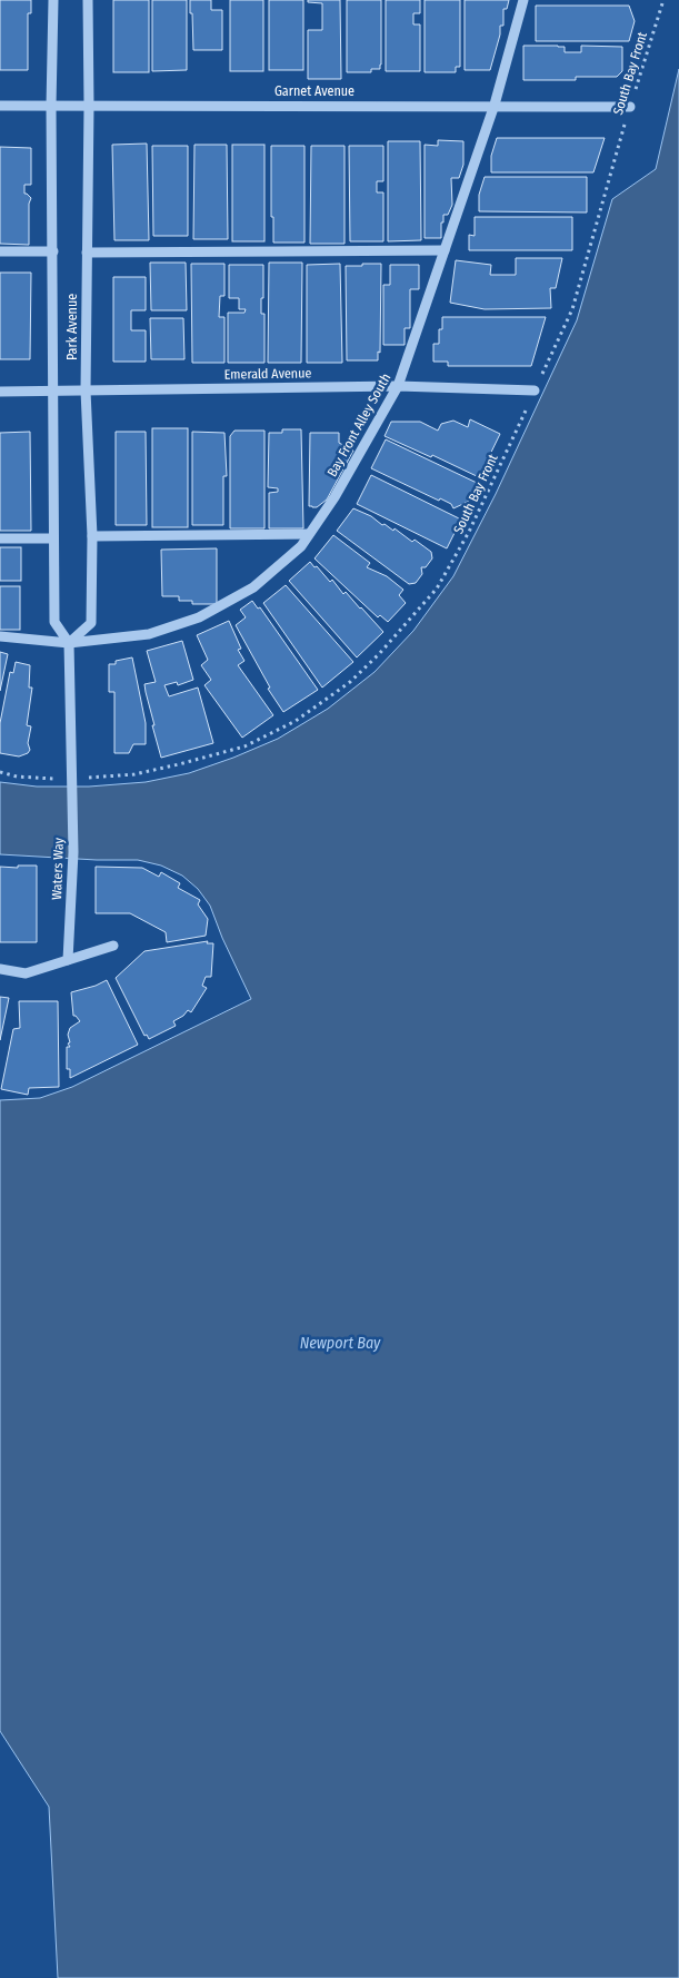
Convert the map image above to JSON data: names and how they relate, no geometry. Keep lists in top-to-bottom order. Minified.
{"streets":{"street":["Garnet Avenue","Park Avenue","Emerald Avenue","Bay Front Alley South","Waters Way"],"path":["South Bay Front"]},"crossings":[["South Bay Front","Garnet Avenue"],["South Bay Front","Emerald Avenue"],["South Bay Front","Waters Way"],["Garnet Avenue","Park Avenue"],["Garnet Avenue","Bay Front Alley South"],["Park Avenue","Emerald Avenue"],["Park Avenue","Bay Front Alley South"],["Emerald Avenue","Bay Front Alley South"]],"water":["Newport Bay"]}
